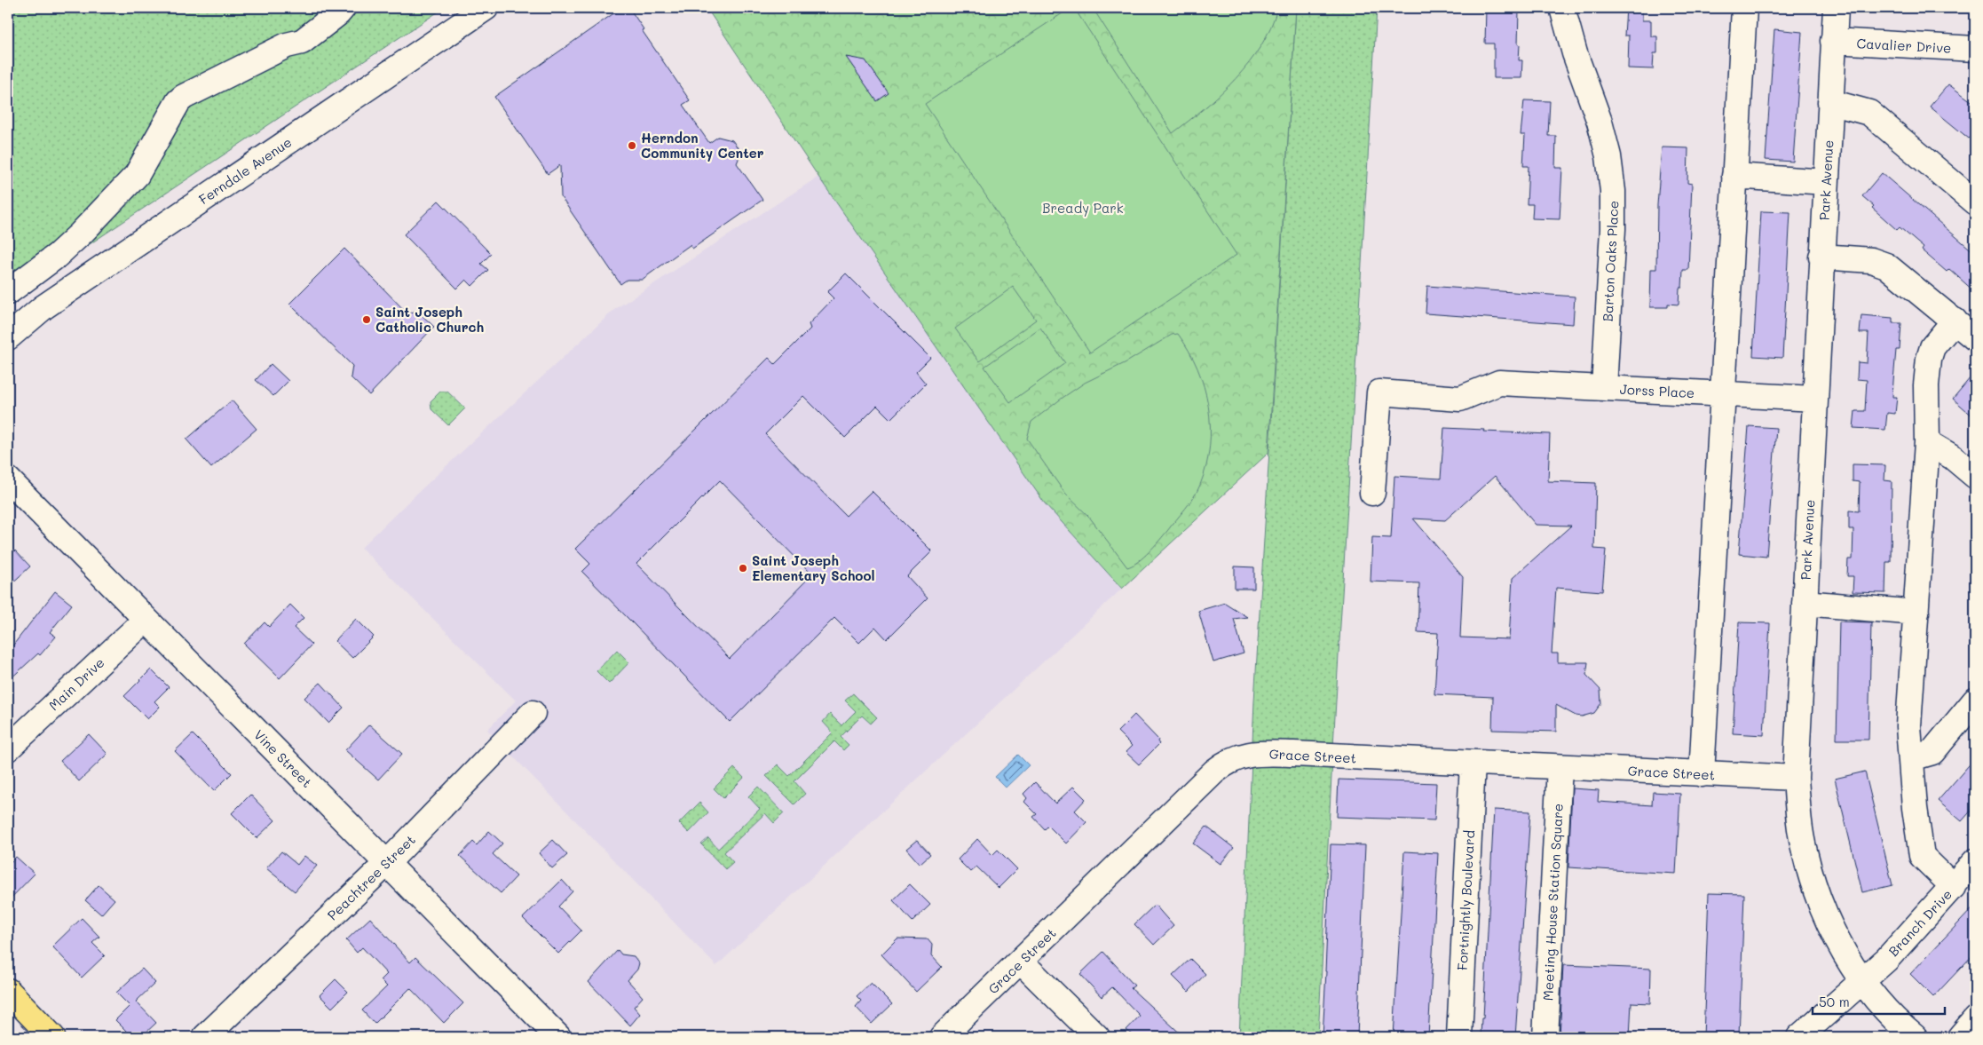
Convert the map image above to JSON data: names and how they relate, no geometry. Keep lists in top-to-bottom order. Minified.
{"streets":{"street":["Cavalier Drive","Ferndale Avenue","Park Avenue","Barton Oaks Place","Jorss Place","Main Drive","Grace Street","Vine Street","Peachtree Street","Fortnightly Boulevard","Meeting House Station Square","Branch Drive"]},"crossings":[["Cavalier Drive","Park Avenue"],["Park Avenue","Jorss Place"],["Park Avenue","Grace Street"],["Park Avenue","Branch Drive"],["Barton Oaks Place","Jorss Place"],["Main Drive","Vine Street"],["Grace Street","Fortnightly Boulevard"],["Grace Street","Meeting House Station Square"],["Vine Street","Peachtree Street"]],"parks":["Bready Park"],"places":["Herndon Community Center","Saint Joseph Catholic Church","Saint Joseph Elementary School"],"scale_bar":"50 m"}
